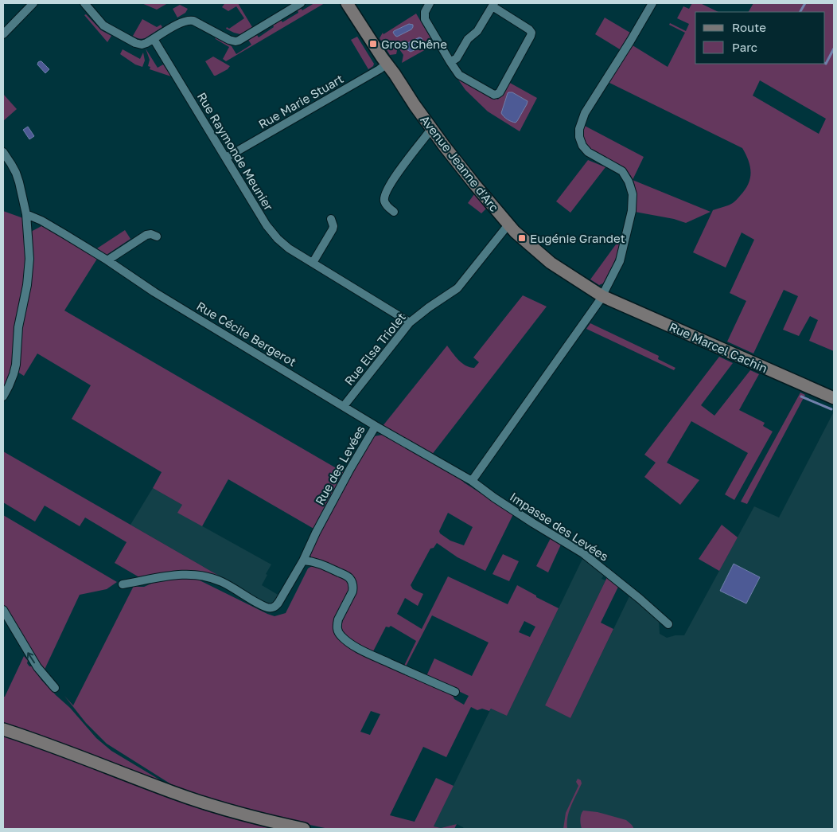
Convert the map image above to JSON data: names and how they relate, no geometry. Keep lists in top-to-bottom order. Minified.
{"streets":{"street":["Rue Marie Stuart","Rue Raymonde Meunier","Avenue Jeanne d'Arc","Rue Cécile Bergerot","Rue Marcel Cachin","Rue Elsa Triolet","Rue des Levées","Impasse des Levées"]},"crossings":[["Rue Marie Stuart","Rue Raymonde Meunier"],["Rue Marie Stuart","Avenue Jeanne d'Arc"],["Rue Raymonde Meunier","Rue Elsa Triolet"],["Avenue Jeanne d'Arc","Rue Marcel Cachin"],["Avenue Jeanne d'Arc","Rue Elsa Triolet"],["Rue Cécile Bergerot","Rue Elsa Triolet"],["Rue Cécile Bergerot","Rue des Levées"],["Rue des Levées","Impasse des Levées"]],"places":{"transit":["Gros Chêne","Eugénie Grandet"]},"legend":["Route","Parc"]}
